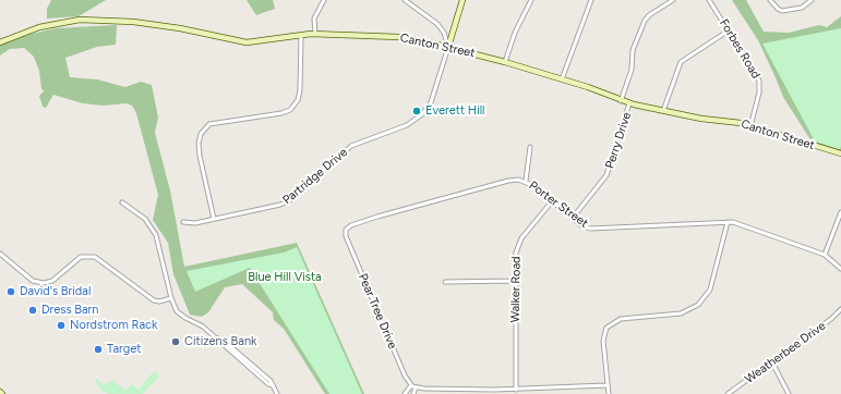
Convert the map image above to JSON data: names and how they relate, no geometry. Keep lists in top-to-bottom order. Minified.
{"streets":{"main road":["Canton Street"],"street":["Forbes Road","Perry Drive","Partridge Drive","Porter Street","Walker Road","Pear Tree Drive","Weatherbee Drive"]},"crossings":[["Canton Street","Forbes Road"],["Canton Street","Perry Drive"],["Canton Street","Partridge Drive"],["Perry Drive","Porter Street"],["Porter Street","Walker Road"],["Porter Street","Pear Tree Drive"]],"parks":["Blue Hill Vista"],"places":["Everett Hill","David's Bridal","Dress Barn","Nordstrom Rack","Citizens Bank","Target"]}
